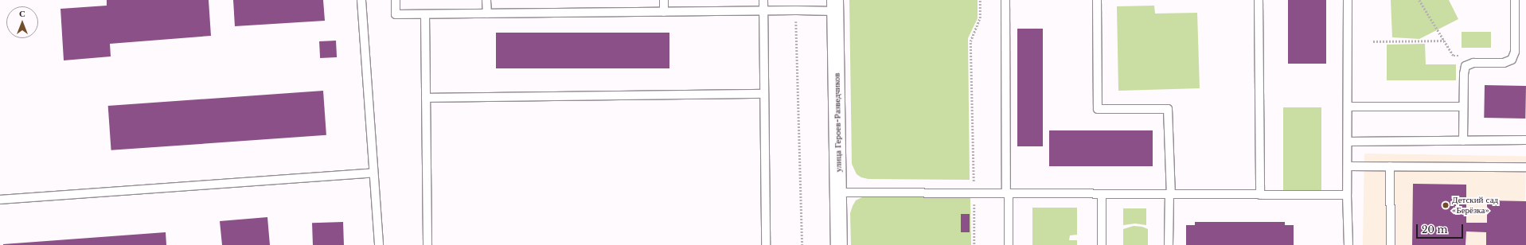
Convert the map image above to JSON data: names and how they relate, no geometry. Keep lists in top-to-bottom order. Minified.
{"streets":{"street":["улица Героев-Разведчиков"]},"places":["Детский сад «Берёзка»"],"scale_bar":"20 m","north":"top"}
